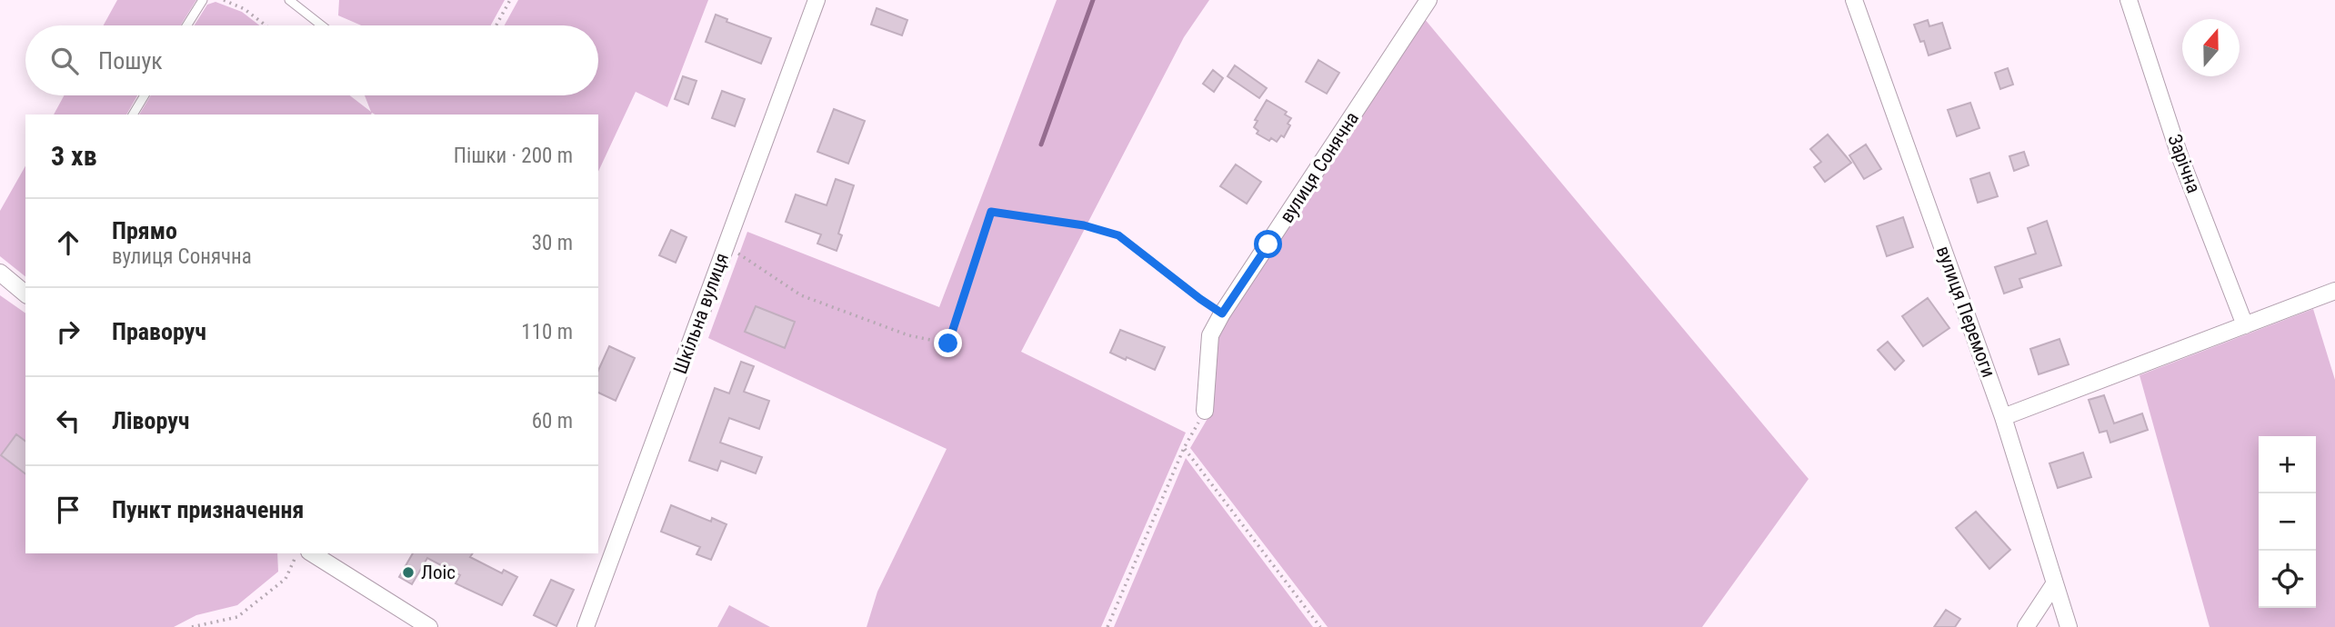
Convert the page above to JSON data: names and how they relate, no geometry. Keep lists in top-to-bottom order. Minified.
{"streets":{"street":["Зарічна","вулиця Сонячна","вулиця Перемоги","Шкільна вулиця"]},"places":["Лоіс"],"north":"top","page":{"search":"Пошук","heading":["3 хв","Пішки · 200 m"],"list":[["Прямо","вулиця Сонячна","30 m"],["Праворуч","110 m"],["Ліворуч","60 m"],"Пункт призначення"],"map_buttons":["+","−"]}}
